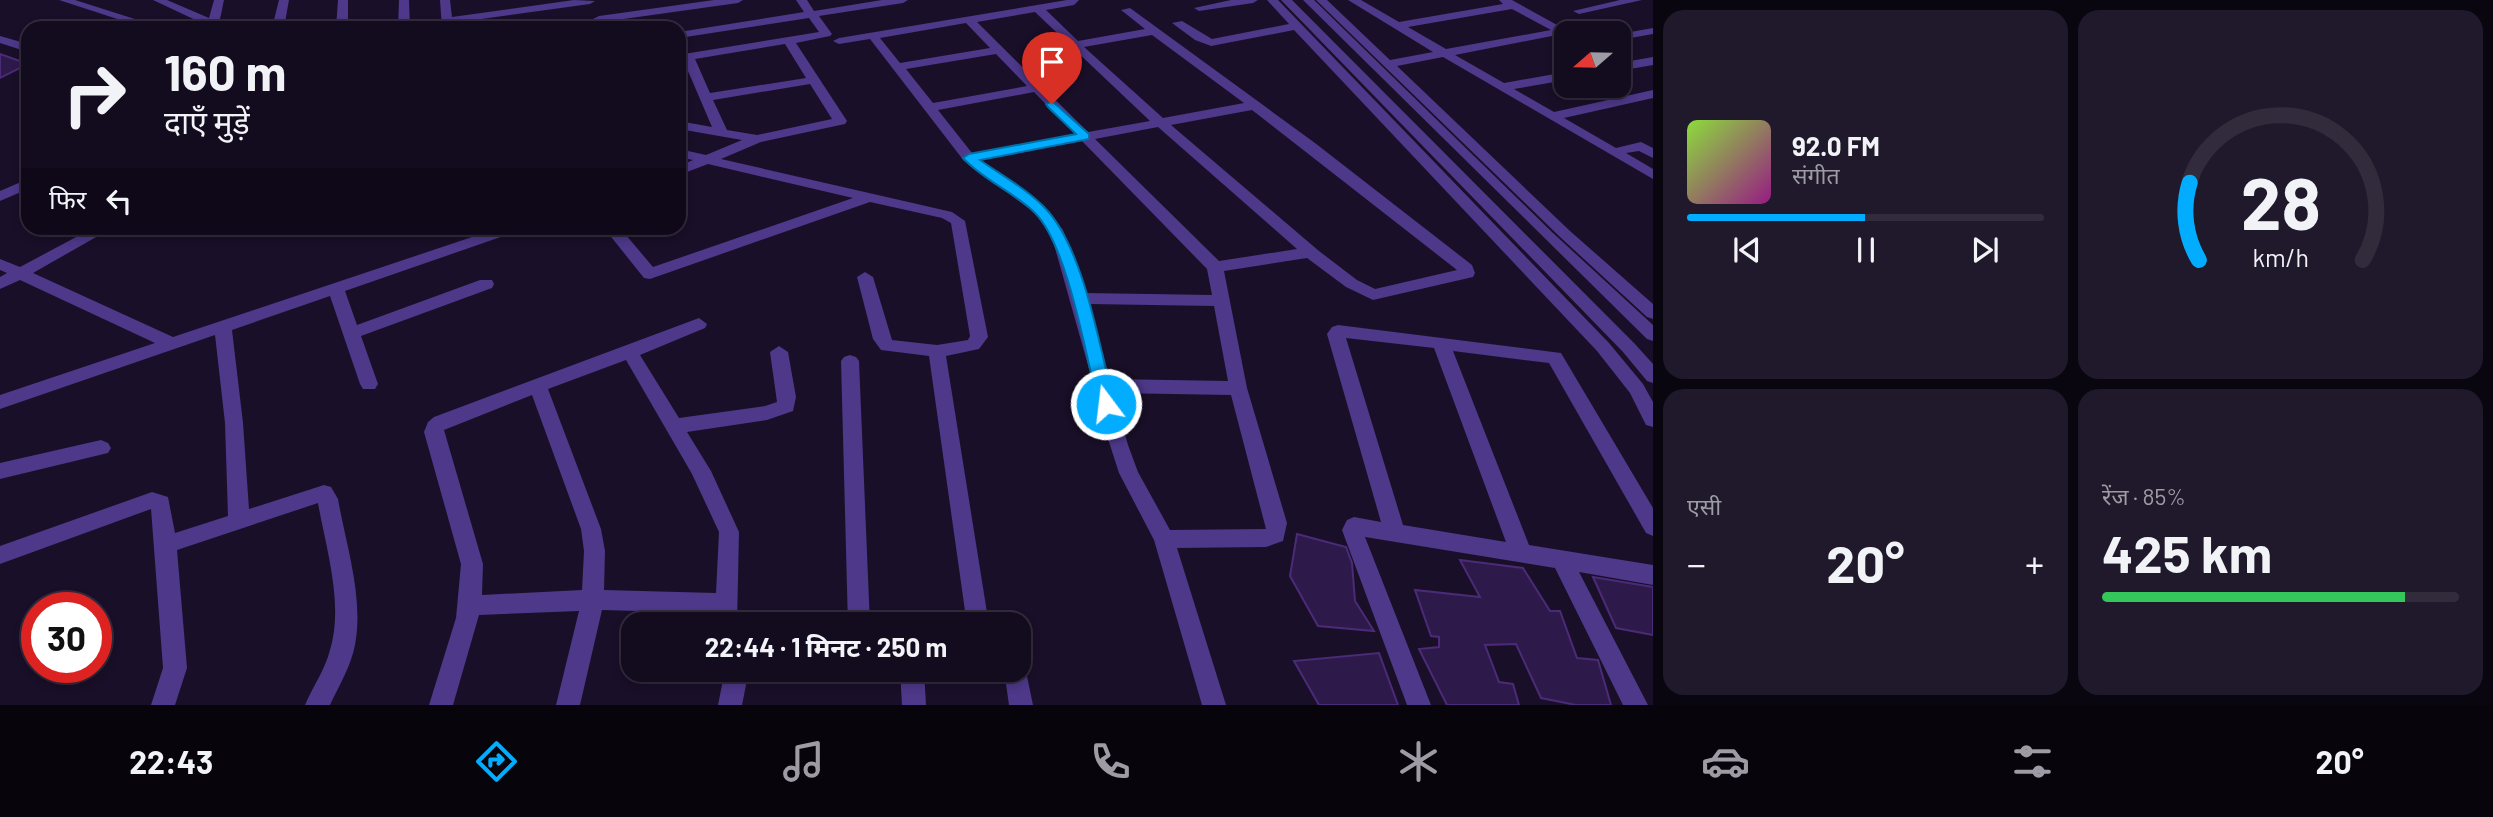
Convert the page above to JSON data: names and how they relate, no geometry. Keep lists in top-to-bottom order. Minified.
{"north":"left","page":{"turn":["160 m","दाएँ मुड़ें"],"song":["92.0 FM","संगीत"],"then":"फिर","tile":["एसी",["रेंज · 85%","425 km"]],"heat":["−","20°","+"],"limit":"30","trip":"22:44 · 1 मिनट · 250 m","tabs":["22:43","20°"],"gauge":["28","km/h"]}}
